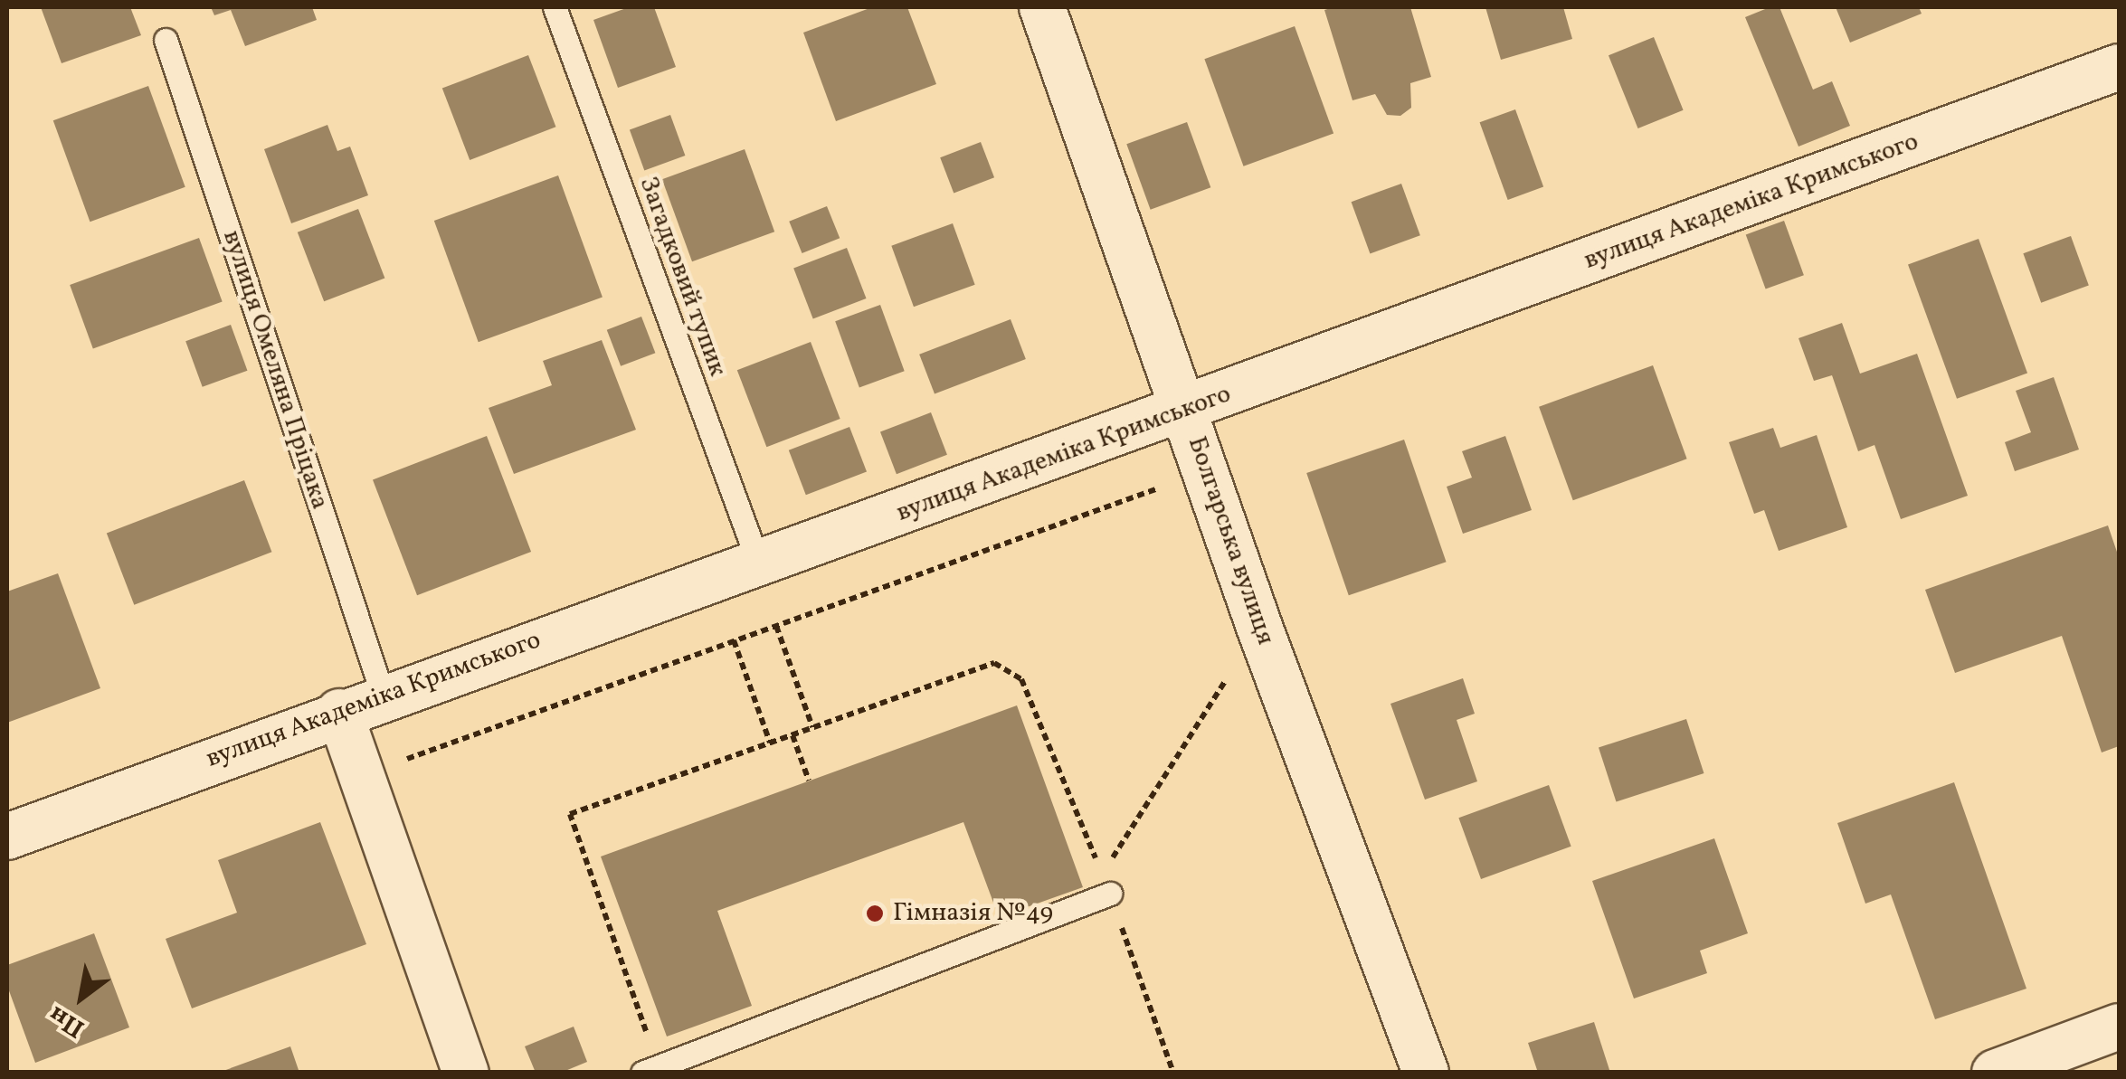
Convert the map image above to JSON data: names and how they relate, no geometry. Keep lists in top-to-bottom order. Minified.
{"streets":{"street":["вулиця Академіка Кримського","Болгарська вулиця"],"lane":["Загадковий тупик","вулиця Омеляна Пріцака"]},"crossings":[["вулиця Академіка Кримського","Загадковий тупик"],["вулиця Академіка Кримського","вулиця Омеляна Пріцака"],["вулиця Академіка Кримського","Болгарська вулиця"]],"places":["Гімназія №49"],"north":"bottom left"}
